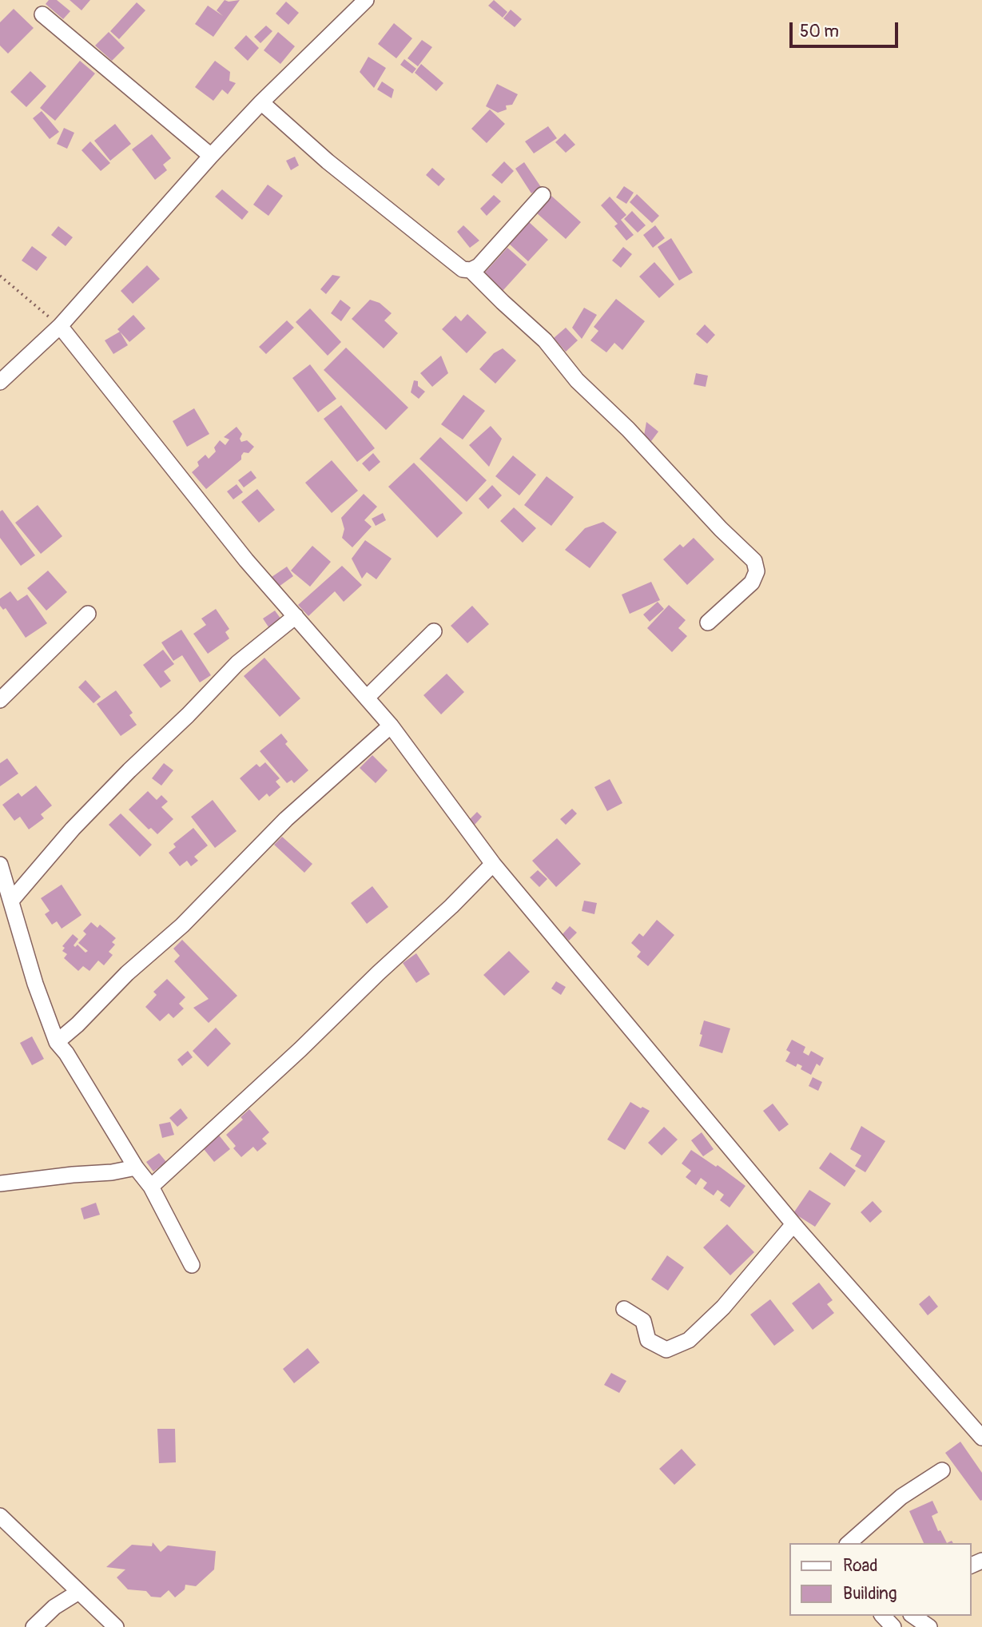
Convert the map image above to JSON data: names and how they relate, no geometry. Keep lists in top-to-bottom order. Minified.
{"legend":["Road","Building"],"scale_bar":"50 m"}
